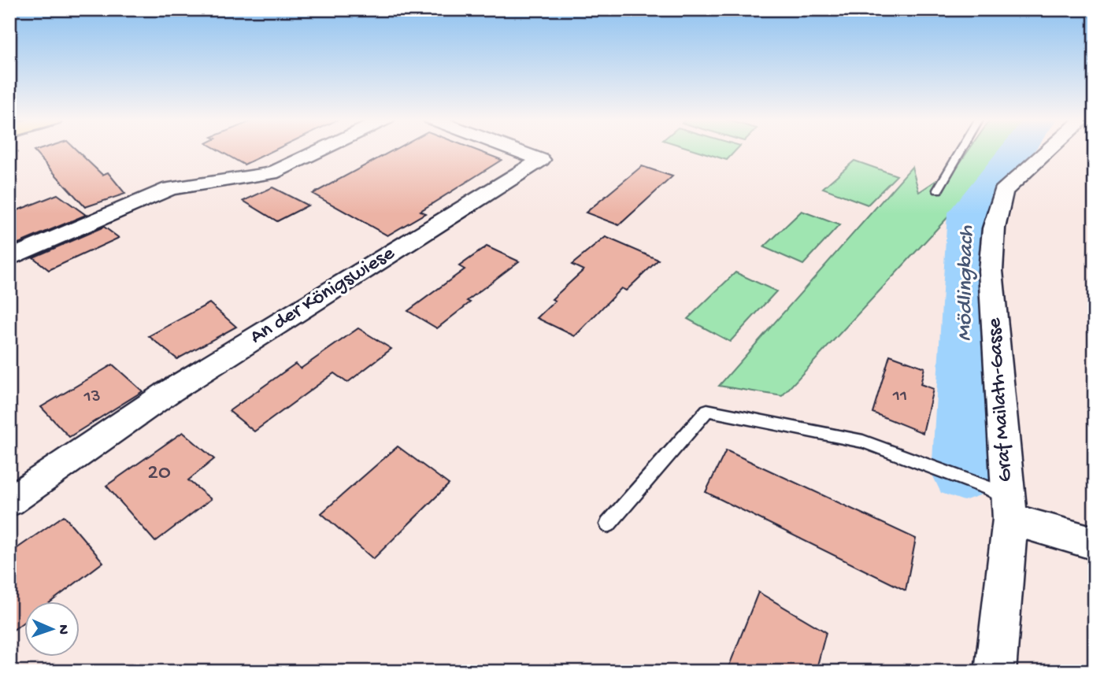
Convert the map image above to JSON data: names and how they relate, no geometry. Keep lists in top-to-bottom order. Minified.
{"streets":{"street":["An der Königswiese","Graf Mailath-Gasse"]},"water":["Mödlingbach"],"house_numbers":["11","13","20"],"north":"right"}
